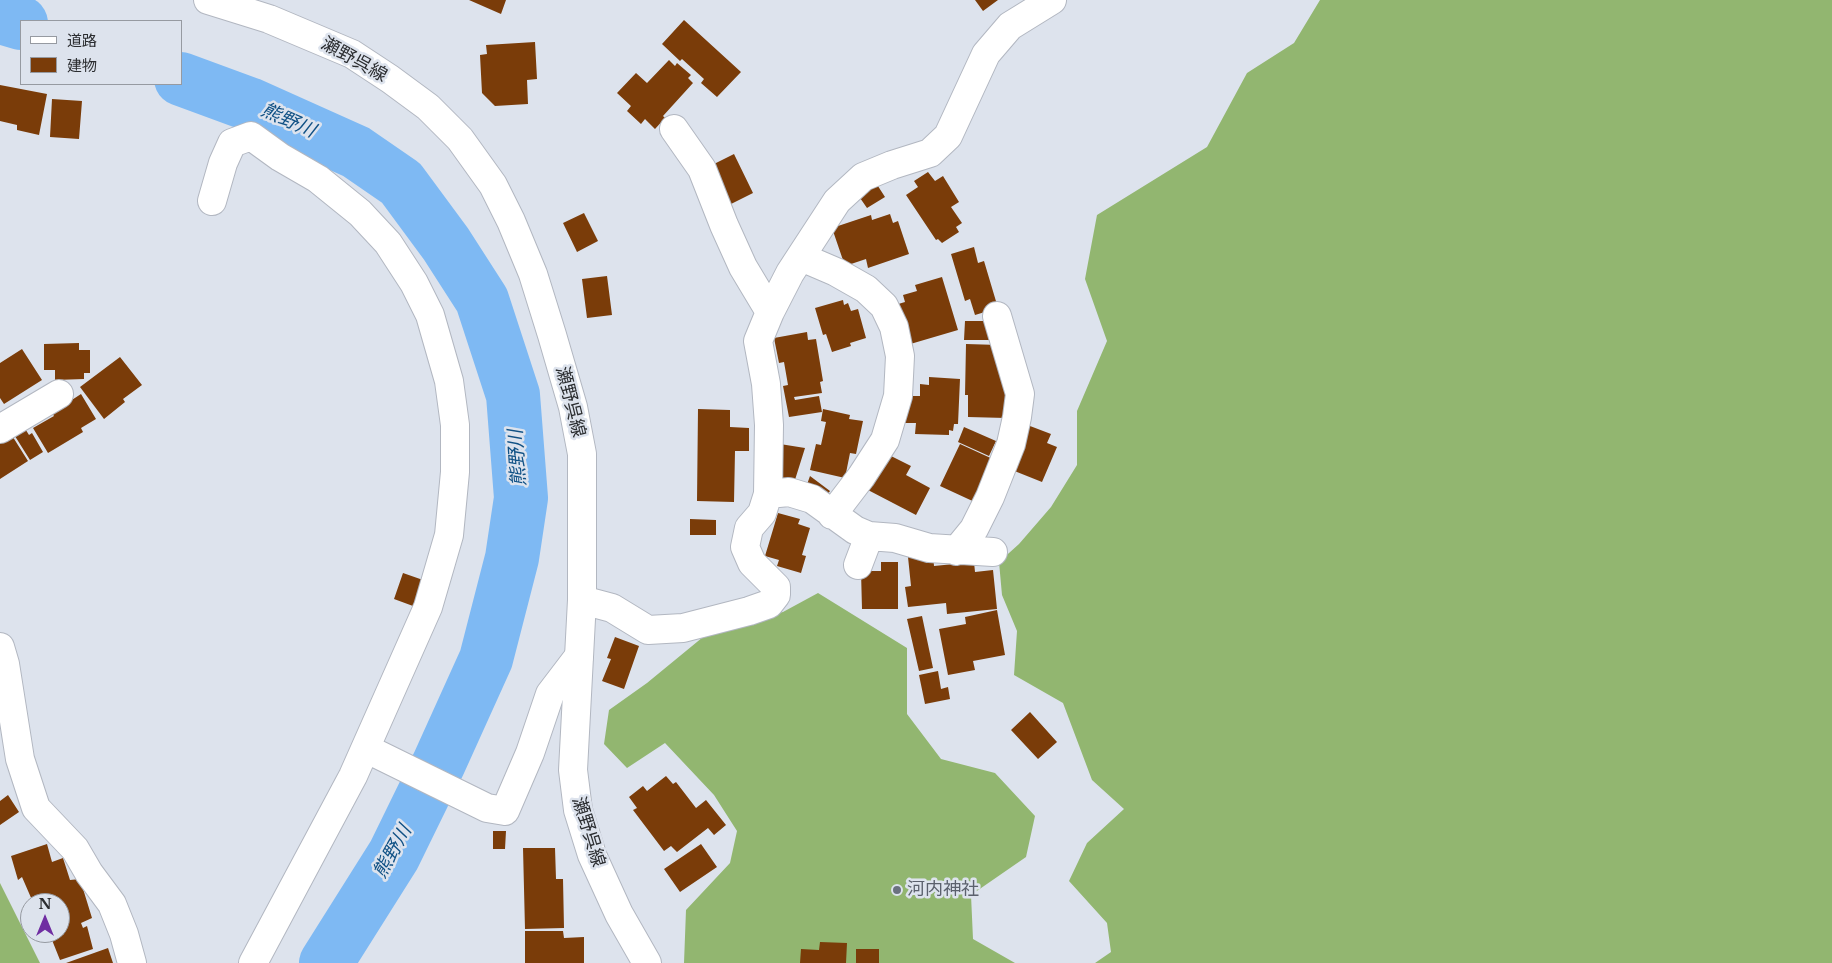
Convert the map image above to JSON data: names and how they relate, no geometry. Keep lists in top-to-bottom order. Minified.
{"streets":{"street":["瀬野呉線"]},"water":["熊野川"],"places":["河内神社"],"legend":["道路","建物"],"north":"top"}
